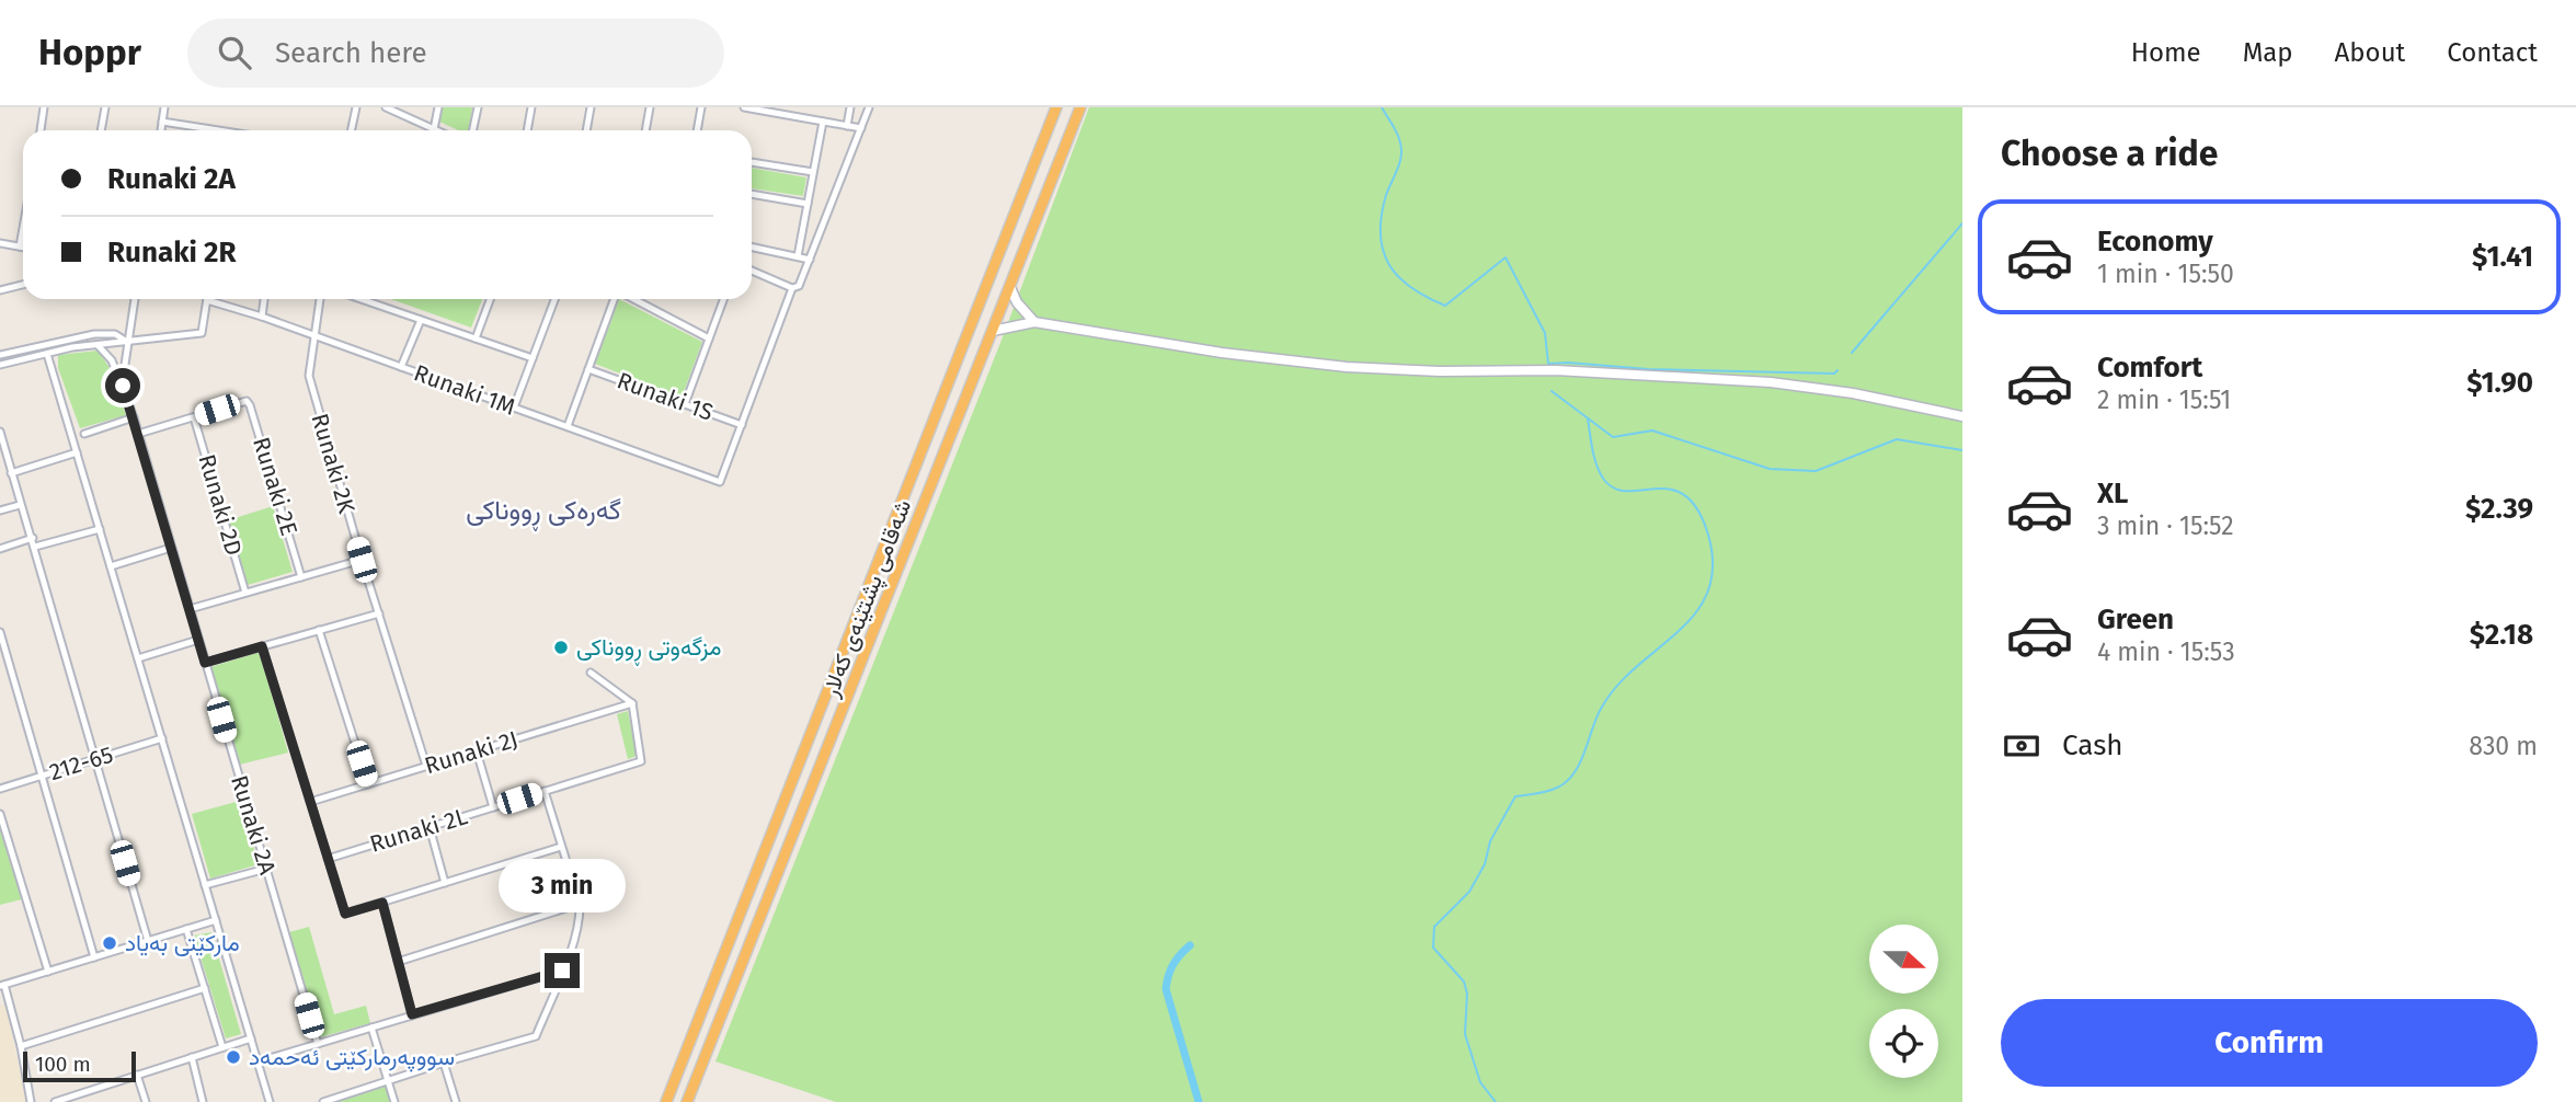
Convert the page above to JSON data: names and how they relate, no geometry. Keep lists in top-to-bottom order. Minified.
{"streets":{"highway":["شەقامی پشتێنەی کەلار"],"street":["Runaki 1M","Runaki 1S","Runaki 2K","Runaki 2E","Runaki 2D","Runaki 2J","212-65","Runaki 2A","Runaki 2L"]},"crossings":[["Runaki 1M","Runaki 1S"],["Runaki 1M","Runaki 2K"],["Runaki 2K","Runaki 2J"],["Runaki 2E","Runaki 2D"],["Runaki 2J","Runaki 2L"]],"districts":["گەرەکی ڕووناکی"],"places":["مزگەوتی ڕووناکی","مارکێتی بەیاد","سووپەرمارکێتی ئەحمەد"],"scale_bar":"100 m","north":"right","page":{"header":"Hoppr","search":"Search here","nav":["Home","Map","About","Contact"],"heading":"Choose a ride","banner":["Runaki 2A","Runaki 2R"],"list":[{"name":"Economy","note":"1 min · 15:50","value":"$1.41"},{"name":"Comfort","note":"2 min · 15:51","value":"$1.90"},{"name":"XL","note":"3 min · 15:52","value":"$2.39"},{"name":"Green","note":"4 min · 15:53","value":"$2.18"}],"pay":["Cash","830 m"],"bubble":"3 min","buttons":"Confirm","scale":"100 m"}}
